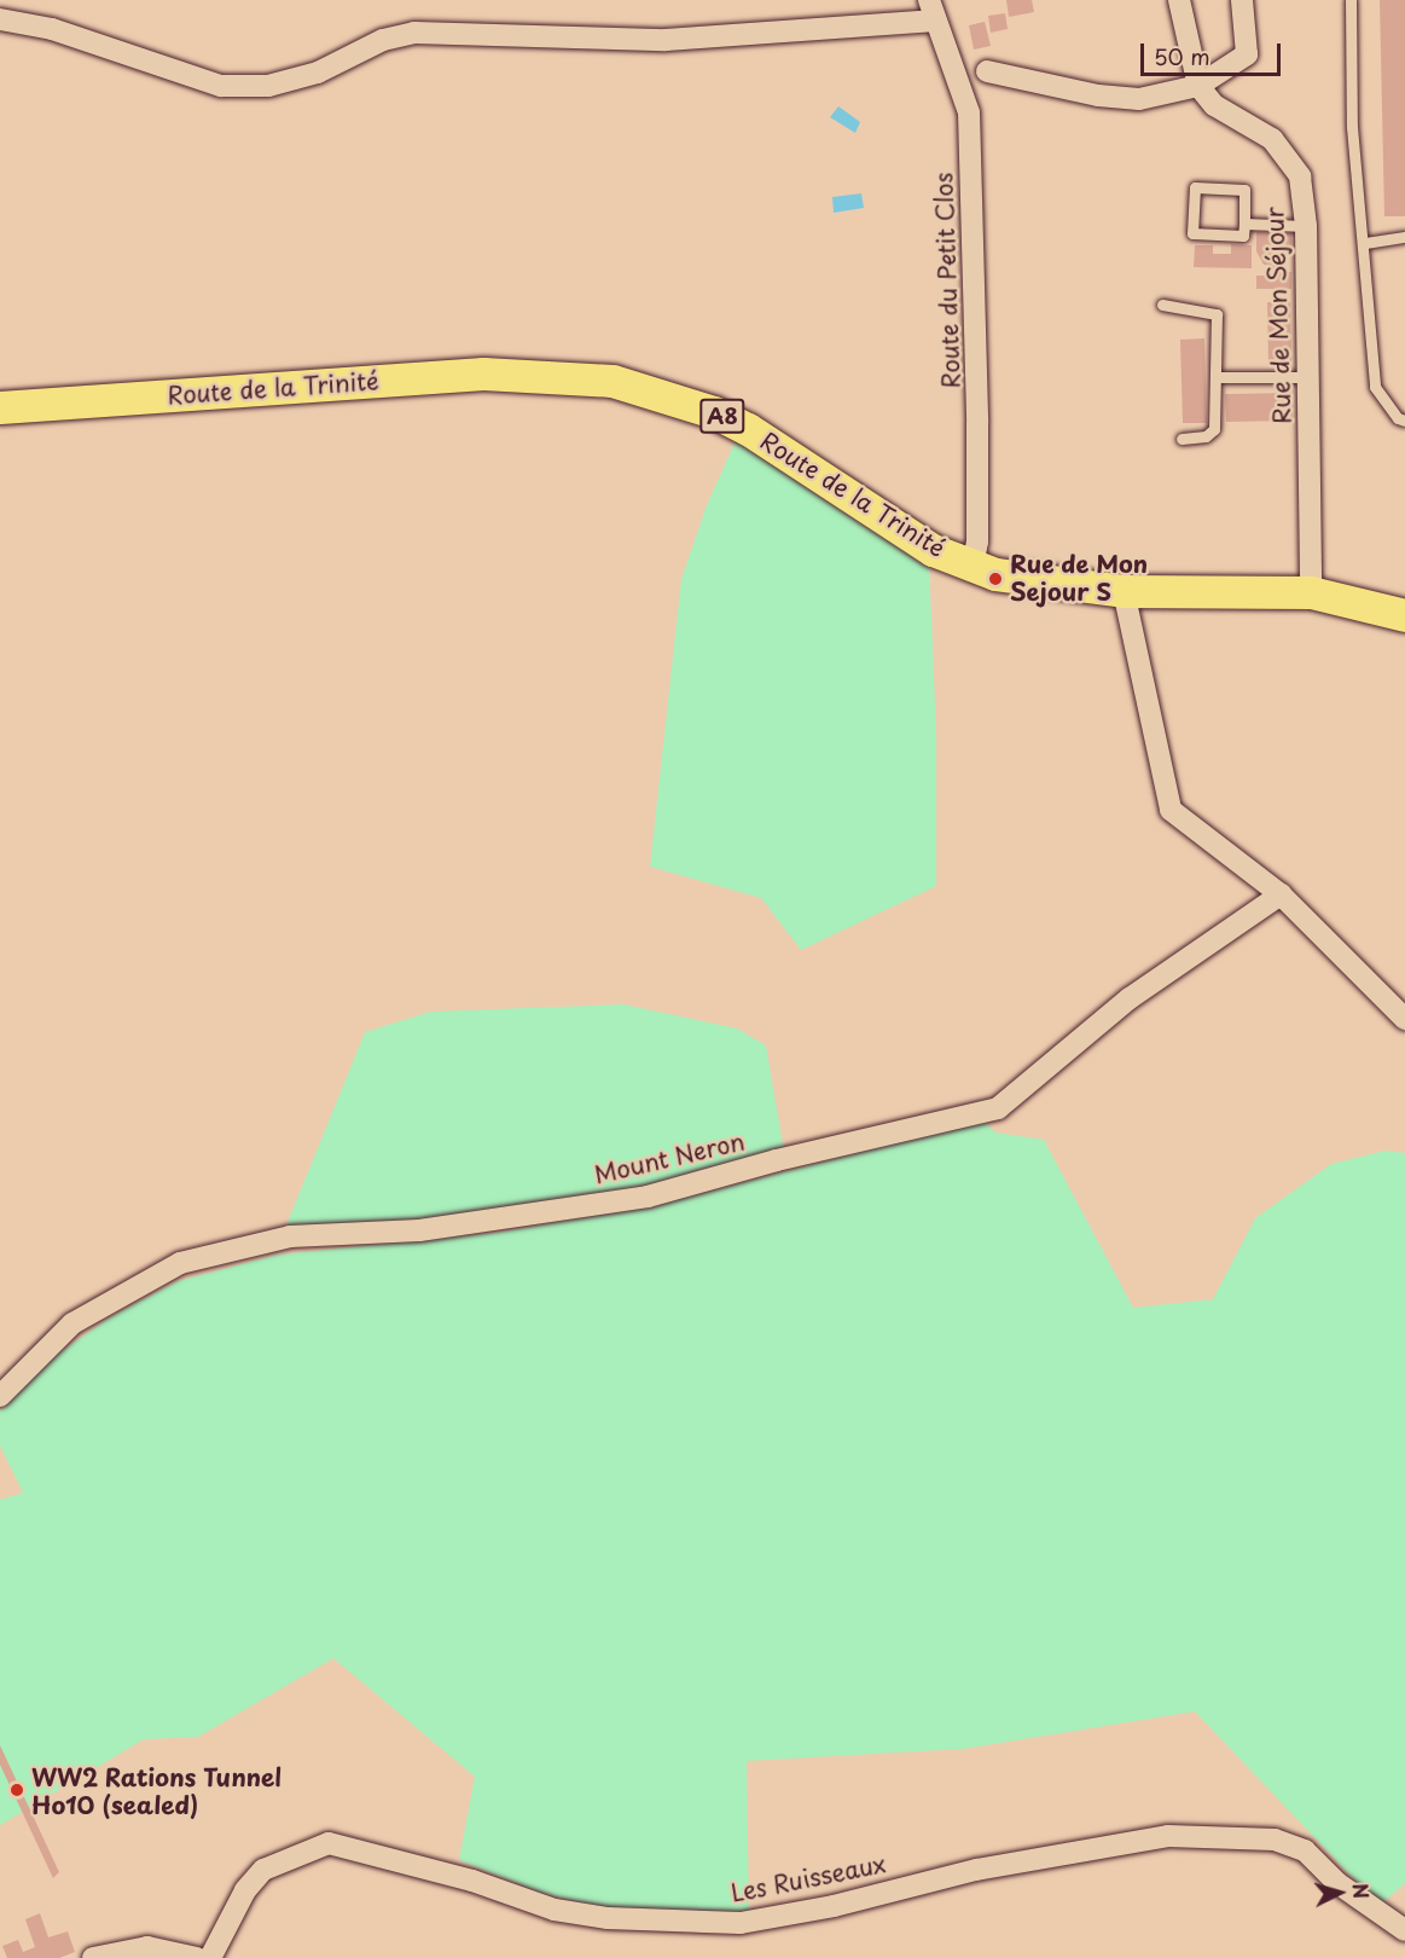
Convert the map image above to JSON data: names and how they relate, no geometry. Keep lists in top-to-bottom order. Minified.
{"streets":{"main road":["Route de la Trinité","A8"],"street":["Route du Petit Clos","Rue de Mon Séjour","Mount Neron","Les Ruisseaux"]},"crossings":[["Route du Petit Clos","Route de la Trinité"],["Rue de Mon Séjour","Route de la Trinité"]],"places":["Rue de Mon Sejour S","WW2 Rations Tunnel Ho10 (sealed)"],"scale_bar":"50 m","north":"right"}
